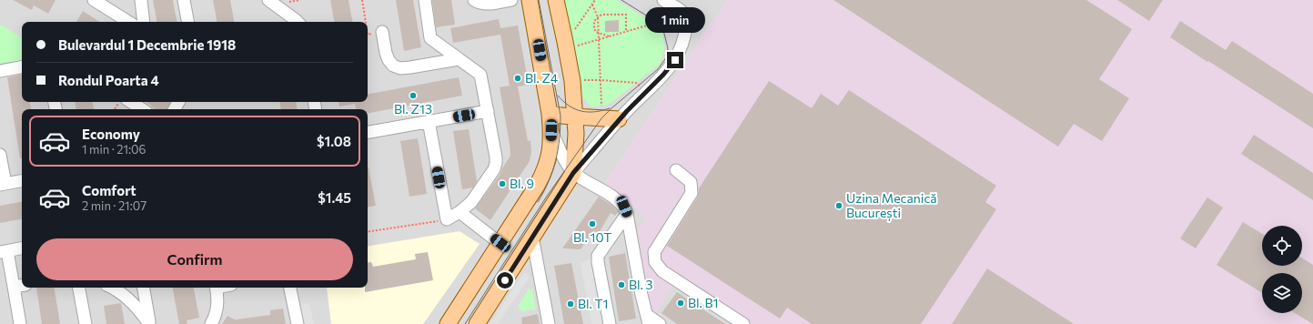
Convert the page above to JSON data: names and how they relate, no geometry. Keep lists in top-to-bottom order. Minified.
{"places":["Bl. Z4","Bl. Z13","Bl. 9","Uzina Mecanică București","Bl. 10T","Bl. 3","Bl. B1","Bl. T1"],"page":{"bubble":"1 min","banner":["Bulevardul 1 Decembrie 1918","Rondul Poarta 4"],"list":[{"name":"Economy","note":"1 min · 21:06","value":"$1.08"},{"name":"Comfort","note":"2 min · 21:07","value":"$1.45"}],"buttons":"Confirm"}}
